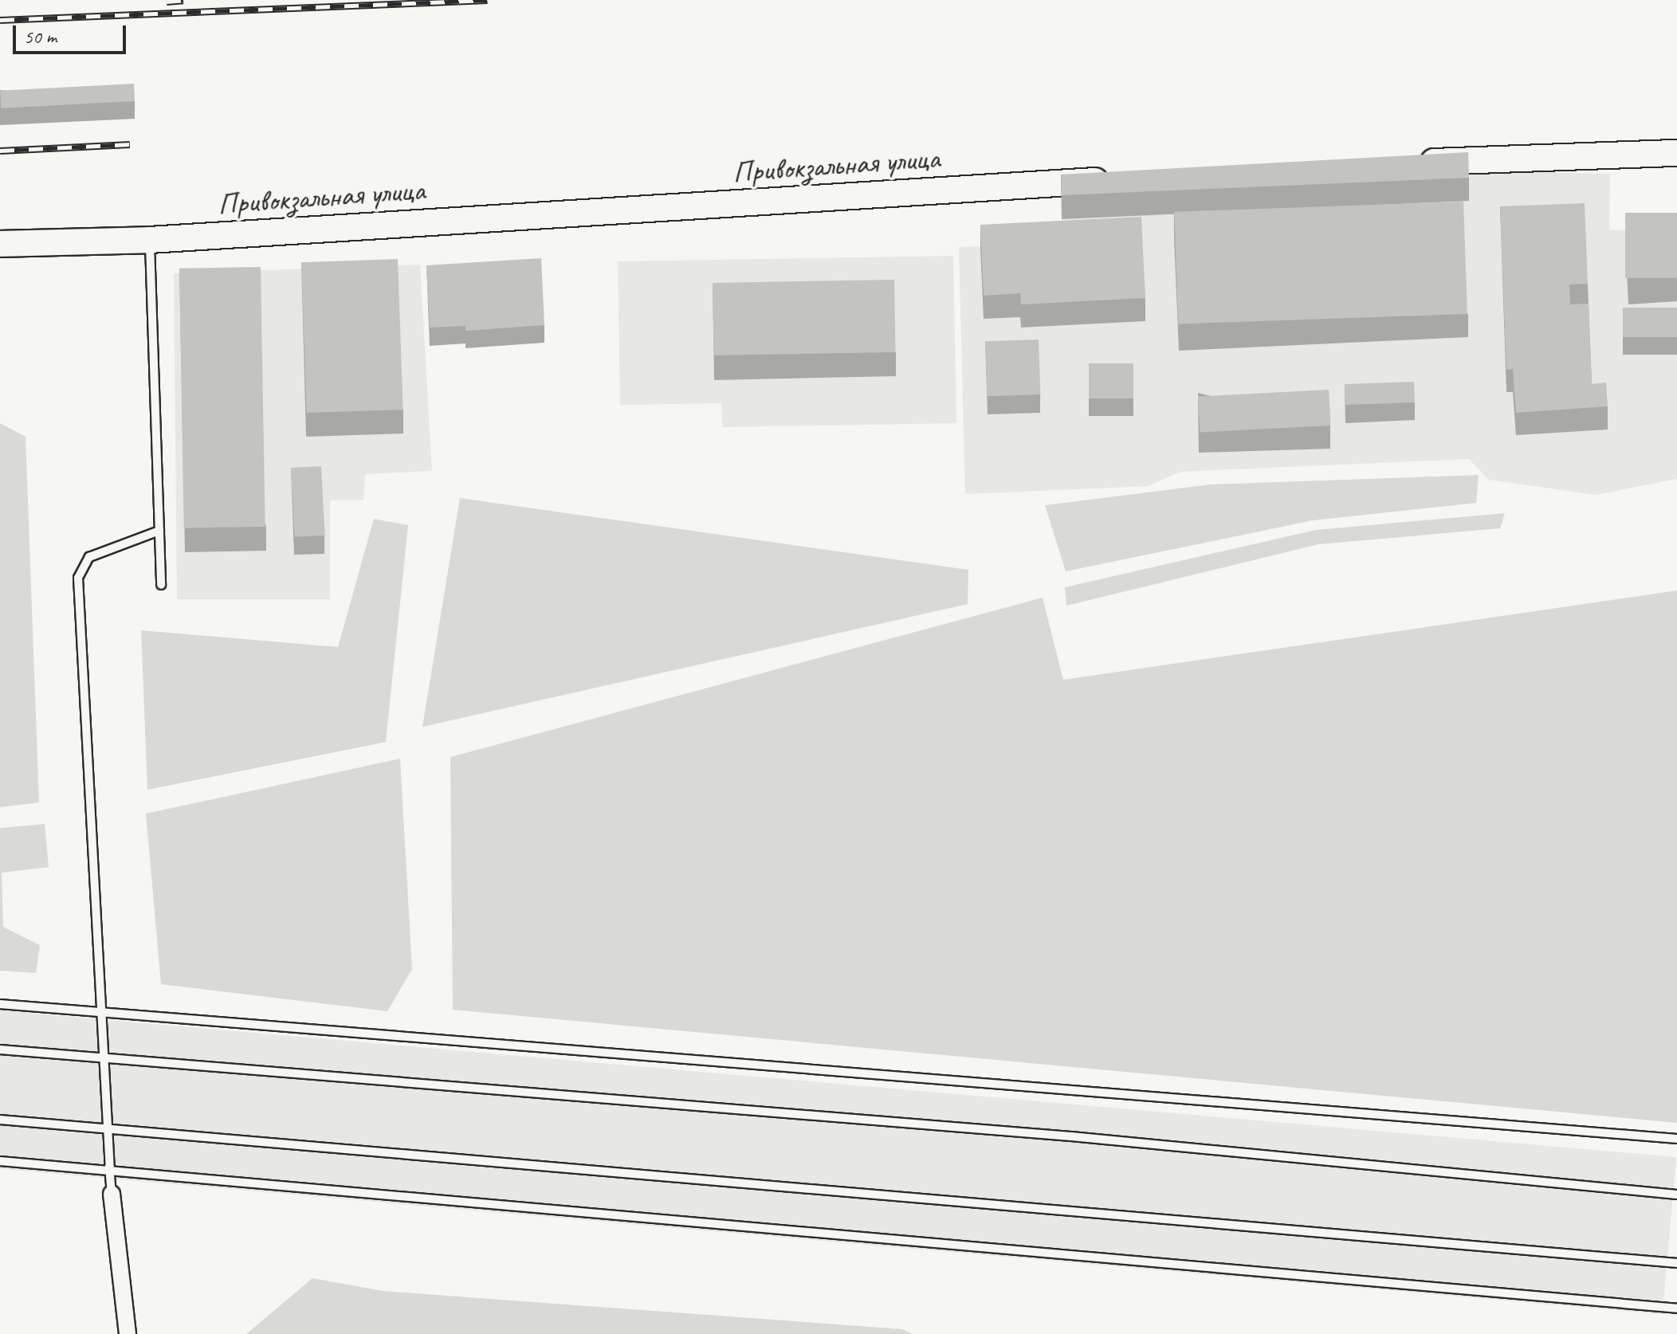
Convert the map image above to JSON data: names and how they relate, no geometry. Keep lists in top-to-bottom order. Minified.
{"streets":{"main road":["Привокзальная улица"]},"scale_bar":"50 m"}
